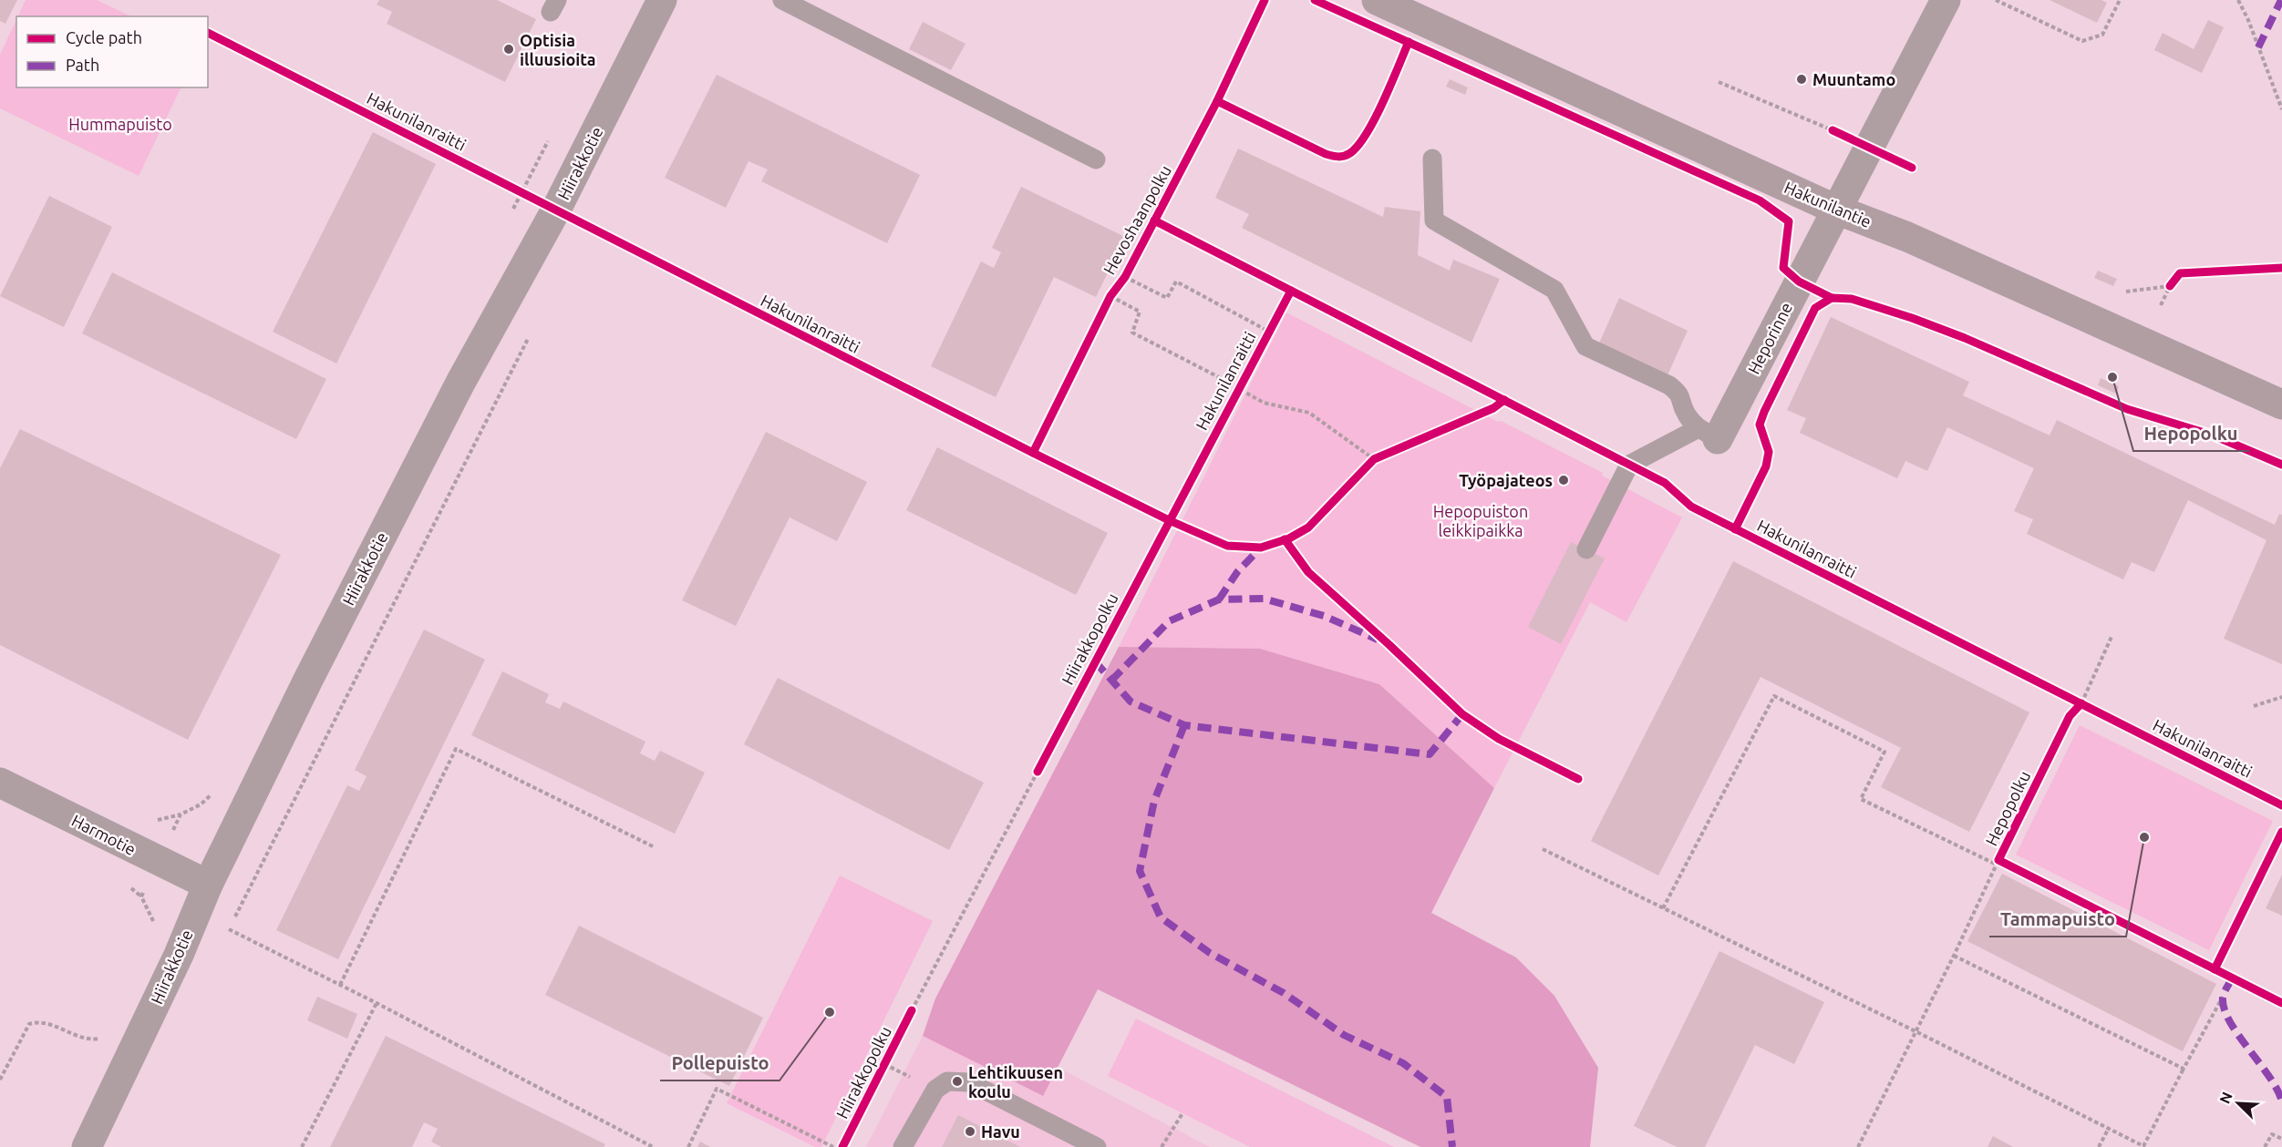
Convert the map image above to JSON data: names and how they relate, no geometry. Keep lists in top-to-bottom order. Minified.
{"streets":{"main road":["Hakunilantie"],"street":["Hiirakkotie","Heporinne","Harmotie"],"cycle path":["Hakunilanraitti","Hevoshaanpolku","Hiirakkopolku","Hepopolku"]},"crossings":[["Hiirakkotie","Harmotie"],["Hakunilantie","Heporinne"]],"parks":["Hummapuisto","Hepopuiston leikkipaikka"],"places":["Optisia illuusioita","Muuntamo","Hepopolku","Työpajateos","Tammapuisto","Pollepuisto","Lehtikuusen koulu","Havu"],"legend":["Cycle path","Path"],"north":"top left"}
